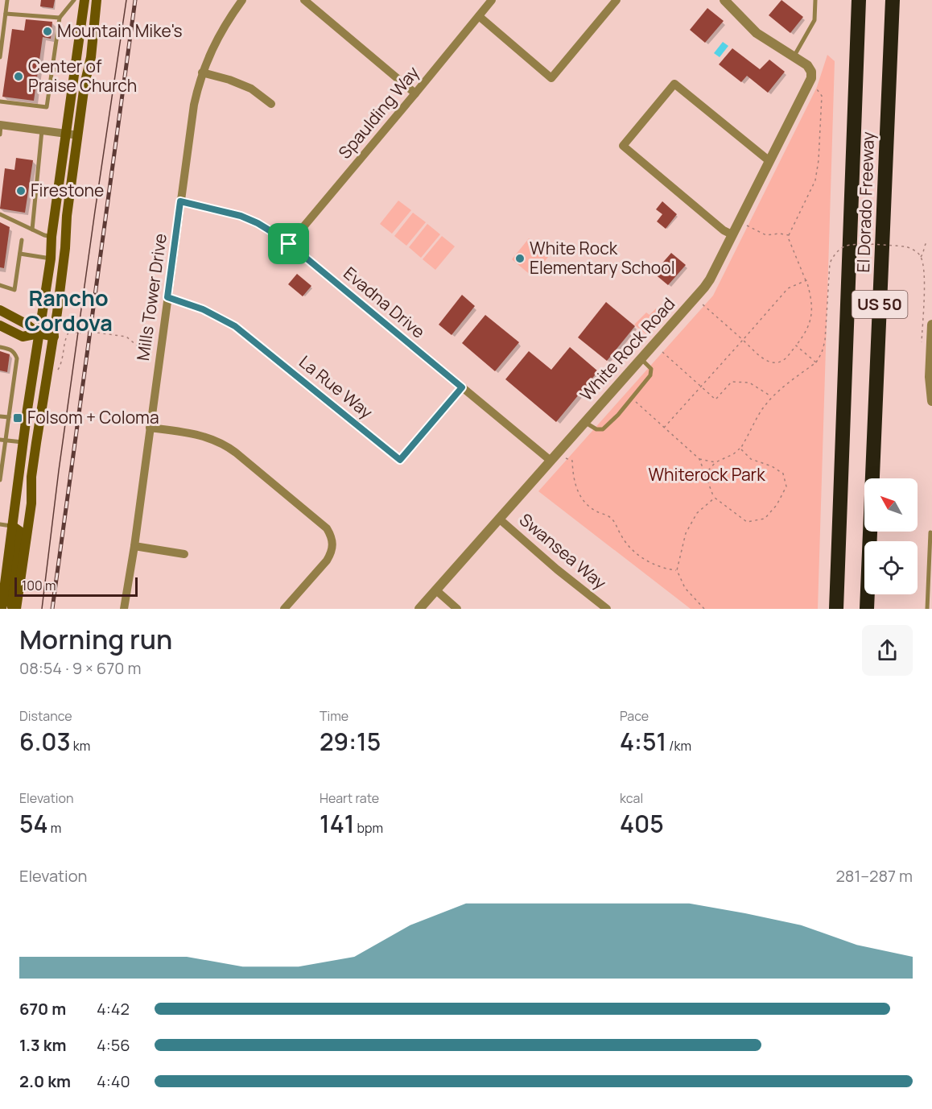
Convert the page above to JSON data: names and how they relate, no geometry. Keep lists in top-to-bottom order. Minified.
{"streets":{"highway":["El Dorado Freeway","US 50"],"street":["Spaulding Way","Mills Tower Drive","Evadna Drive","White Rock Road","La Rue Way","Swansea Way"]},"crossings":[["Spaulding Way","Evadna Drive"],["Mills Tower Drive","Evadna Drive"],["Mills Tower Drive","La Rue Way"],["Evadna Drive","White Rock Road"],["Evadna Drive","La Rue Way"],["White Rock Road","Swansea Way"]],"districts":["Rancho Cordova"],"parks":["Whiterock Park"],"places":{"other":["Mountain Mike's","Center of Praise Church","Firestone","White Rock Elementary School"],"transit":["Folsom + Coloma"]},"scale_bar":"100 m","north":"top left","page":{"scale":"100 m","heading":["Morning run","08:54 · 9 × 670 m"],"stats":[["Distance","6.03 km"],["Time","29:15"],["Pace","4:51 /km"],["Elevation","54 m"],["Heart rate","141 bpm"],["kcal","405"]],"chart":["Elevation","281–287 m"],"list":[{"name":"670 m","note":"4:42"},{"name":"1.3 km","note":"4:56"},{"name":"2.0 km","note":"4:40"}]}}
